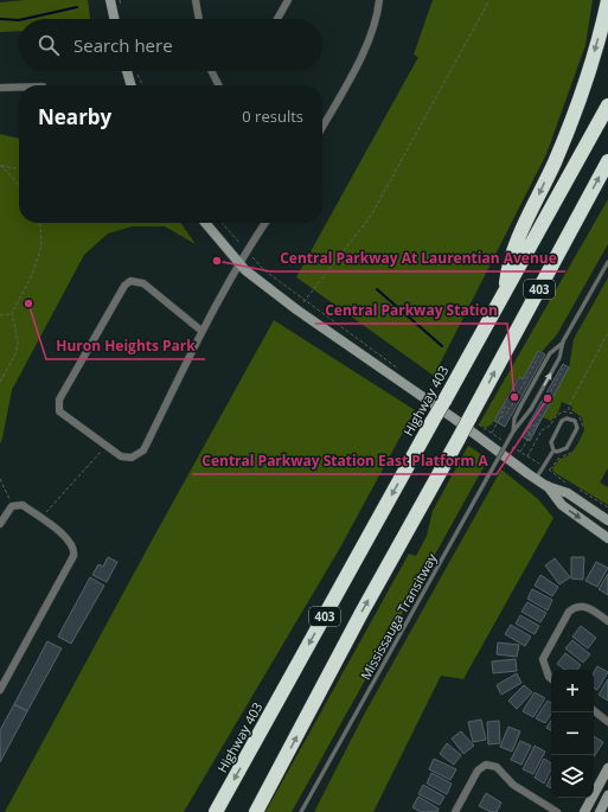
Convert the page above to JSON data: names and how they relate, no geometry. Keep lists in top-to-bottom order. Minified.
{"streets":{"highway":["403","Highway 403"],"lane":["Mississauga Transitway"]},"places":["Central Parkway At Laurentian Avenue","Huron Heights Park","Central Parkway Station","Central Parkway Station East Platform A"],"page":{"search":"Search here","heading":["Nearby","0 results"],"map_buttons":["+","−"]}}
